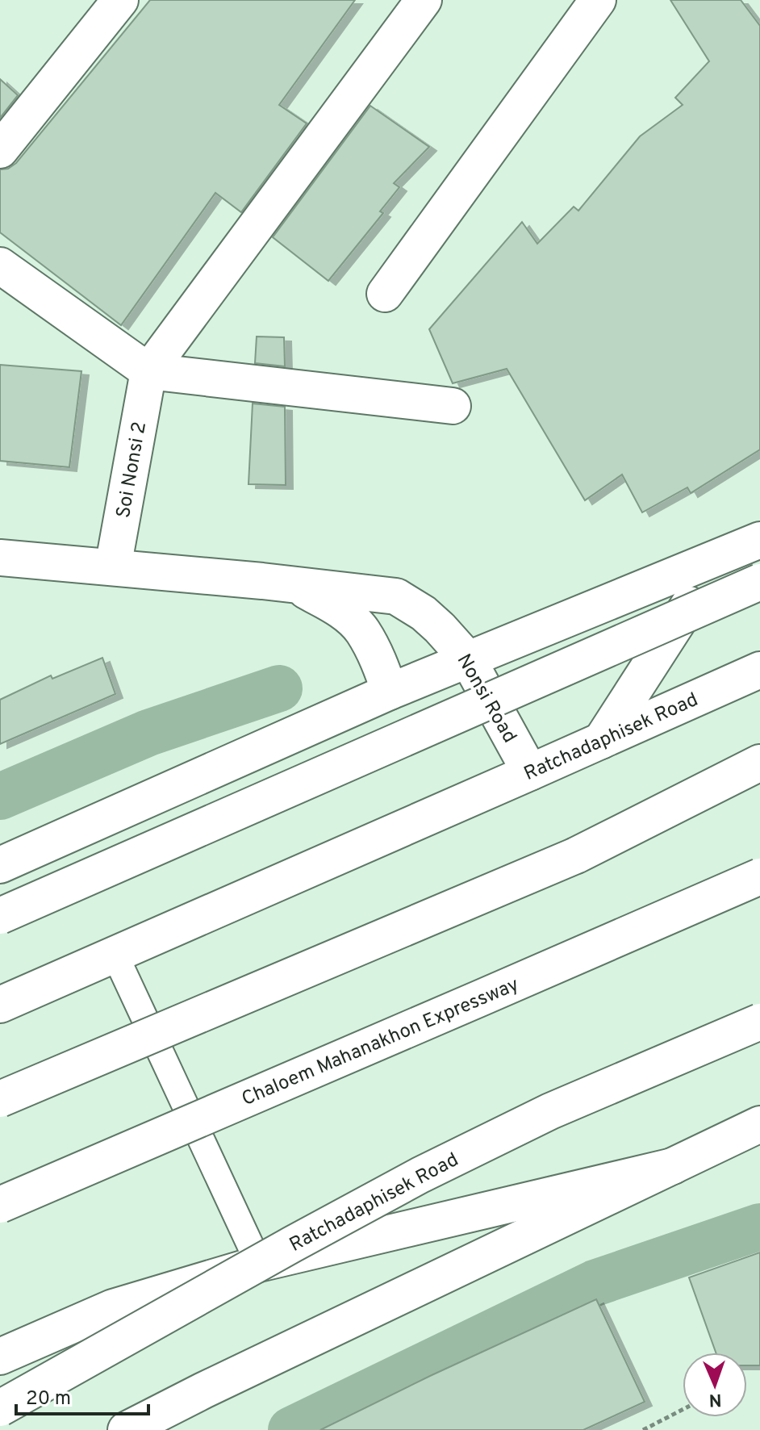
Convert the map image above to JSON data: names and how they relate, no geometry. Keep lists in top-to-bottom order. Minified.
{"streets":{"main road":["Soi Nonsi 2","Nonsi Road","Ratchadaphisek Road","Chaloem Mahanakhon Expressway"]},"crossings":[["Soi Nonsi 2","Nonsi Road"],["Nonsi Road","Ratchadaphisek Road"]],"scale_bar":"20 m","north":"bottom"}
